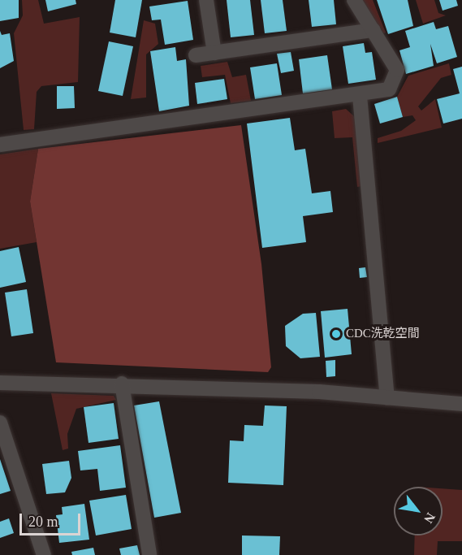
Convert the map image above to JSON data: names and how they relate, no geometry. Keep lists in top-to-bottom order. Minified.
{"places":["CDC洗乾空間"],"scale_bar":"20 m","north":"bottom right"}
